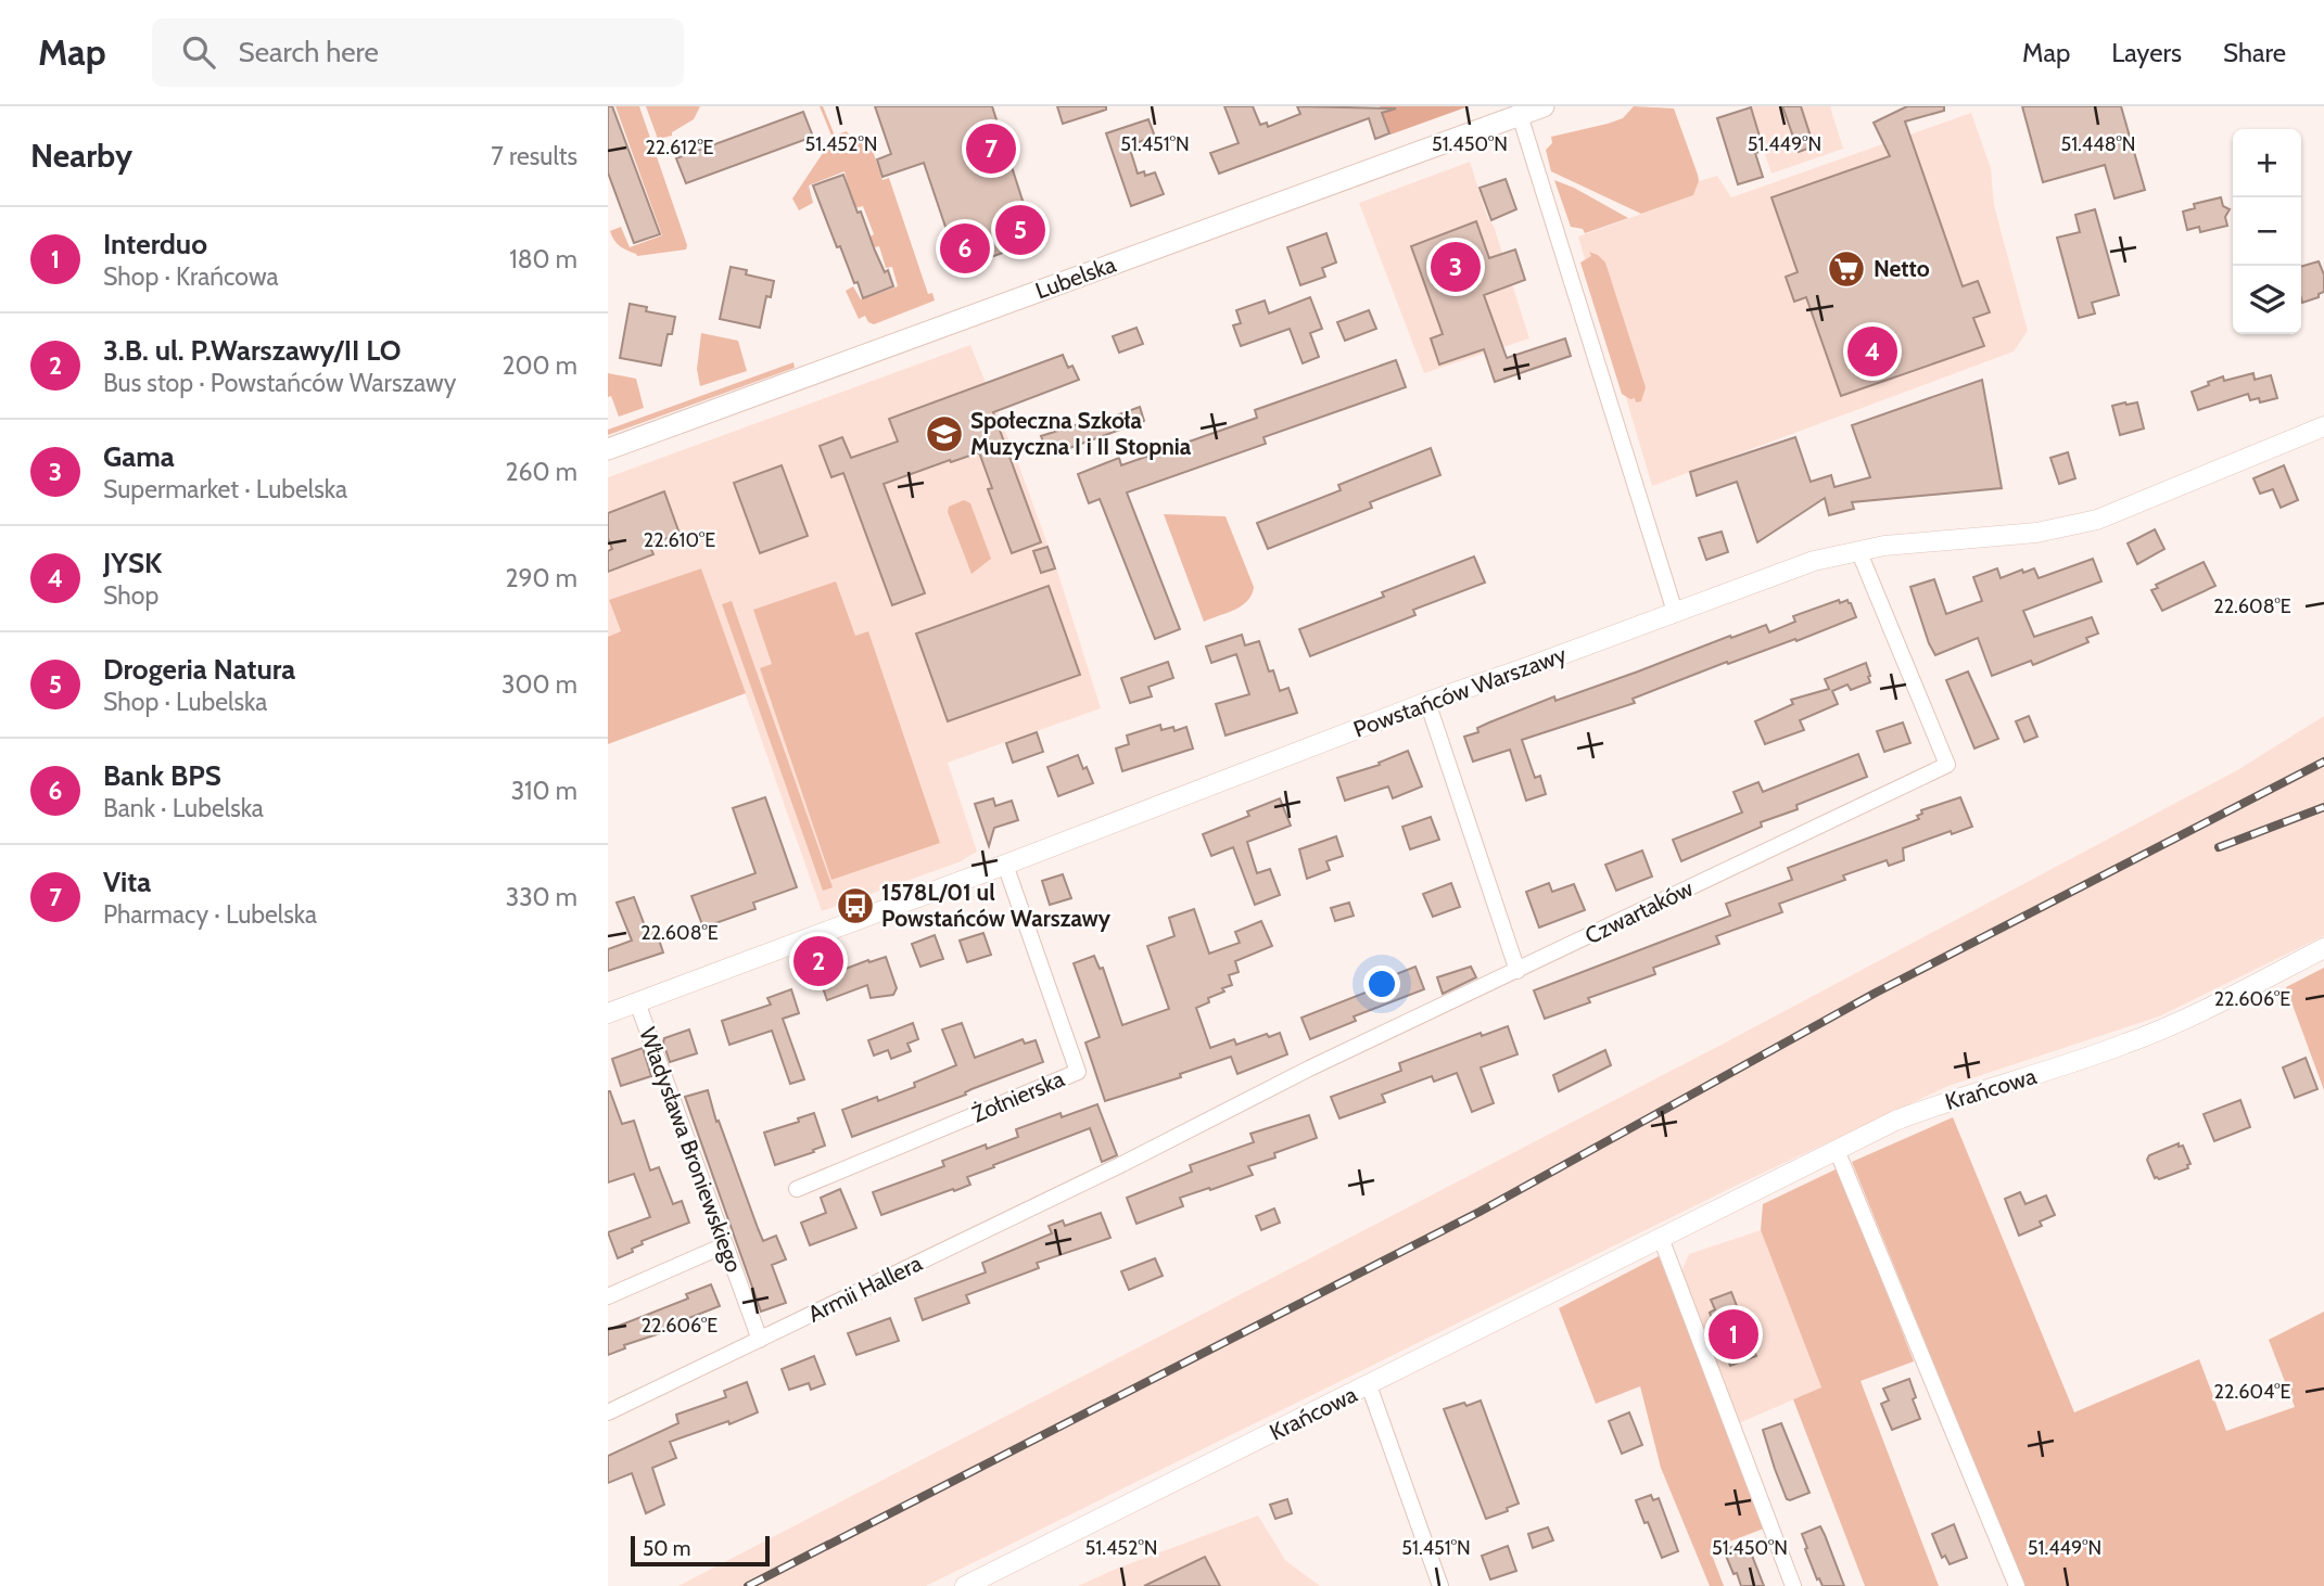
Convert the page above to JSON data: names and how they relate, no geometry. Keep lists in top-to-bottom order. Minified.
{"streets":{"main road":["Lubelska"],"street":["Powstańców Warszawy","Czwartaków","Krańcowa","Żołnierska","Władysława Broniewskiego","Armii Hallera"]},"crossings":[["Powstańców Warszawy","Czwartaków"],["Powstańców Warszawy","Żołnierska"],["Powstańców Warszawy","Władysława Broniewskiego"],["Czwartaków","Armii Hallera"],["Władysława Broniewskiego","Armii Hallera"]],"places":{"supermarket":["Netto"],"school or university":["Społeczna Szkoła Muzyczna I i II Stopnia"],"bus stop":["1578L/01 ul Powstańców Warszawy"]},"scale_bar":"50 m","page":{"header":"Map","search":"Search here","nav":["Map","Layers","Share"],"heading":["Nearby","7 results"],"pins":["7","5","6","3","4","2","1"],"map_buttons":["+","−"],"list":[{"mark":"1","name":"Interduo","note":"Shop · Krańcowa","value":"180 m"},{"mark":"2","name":"3.B. ul. P.Warszawy/II LO","note":"Bus stop · Powstańców Warszawy","value":"200 m"},{"mark":"3","name":"Gama","note":"Supermarket · Lubelska","value":"260 m"},{"mark":"4","name":"JYSK","note":"Shop","value":"290 m"},{"mark":"5","name":"Drogeria Natura","note":"Shop · Lubelska","value":"300 m"},{"mark":"6","name":"Bank BPS","note":"Bank · Lubelska","value":"310 m"},{"mark":"7","name":"Vita","note":"Pharmacy · Lubelska","value":"330 m"}],"scale":"50 m"},"coordinates":["51.452°N","51.451°N","51.448°N","51.450°N","51.449°N","22.612°E","22.610°E","22.608°E","22.606°E","22.604°E"]}
